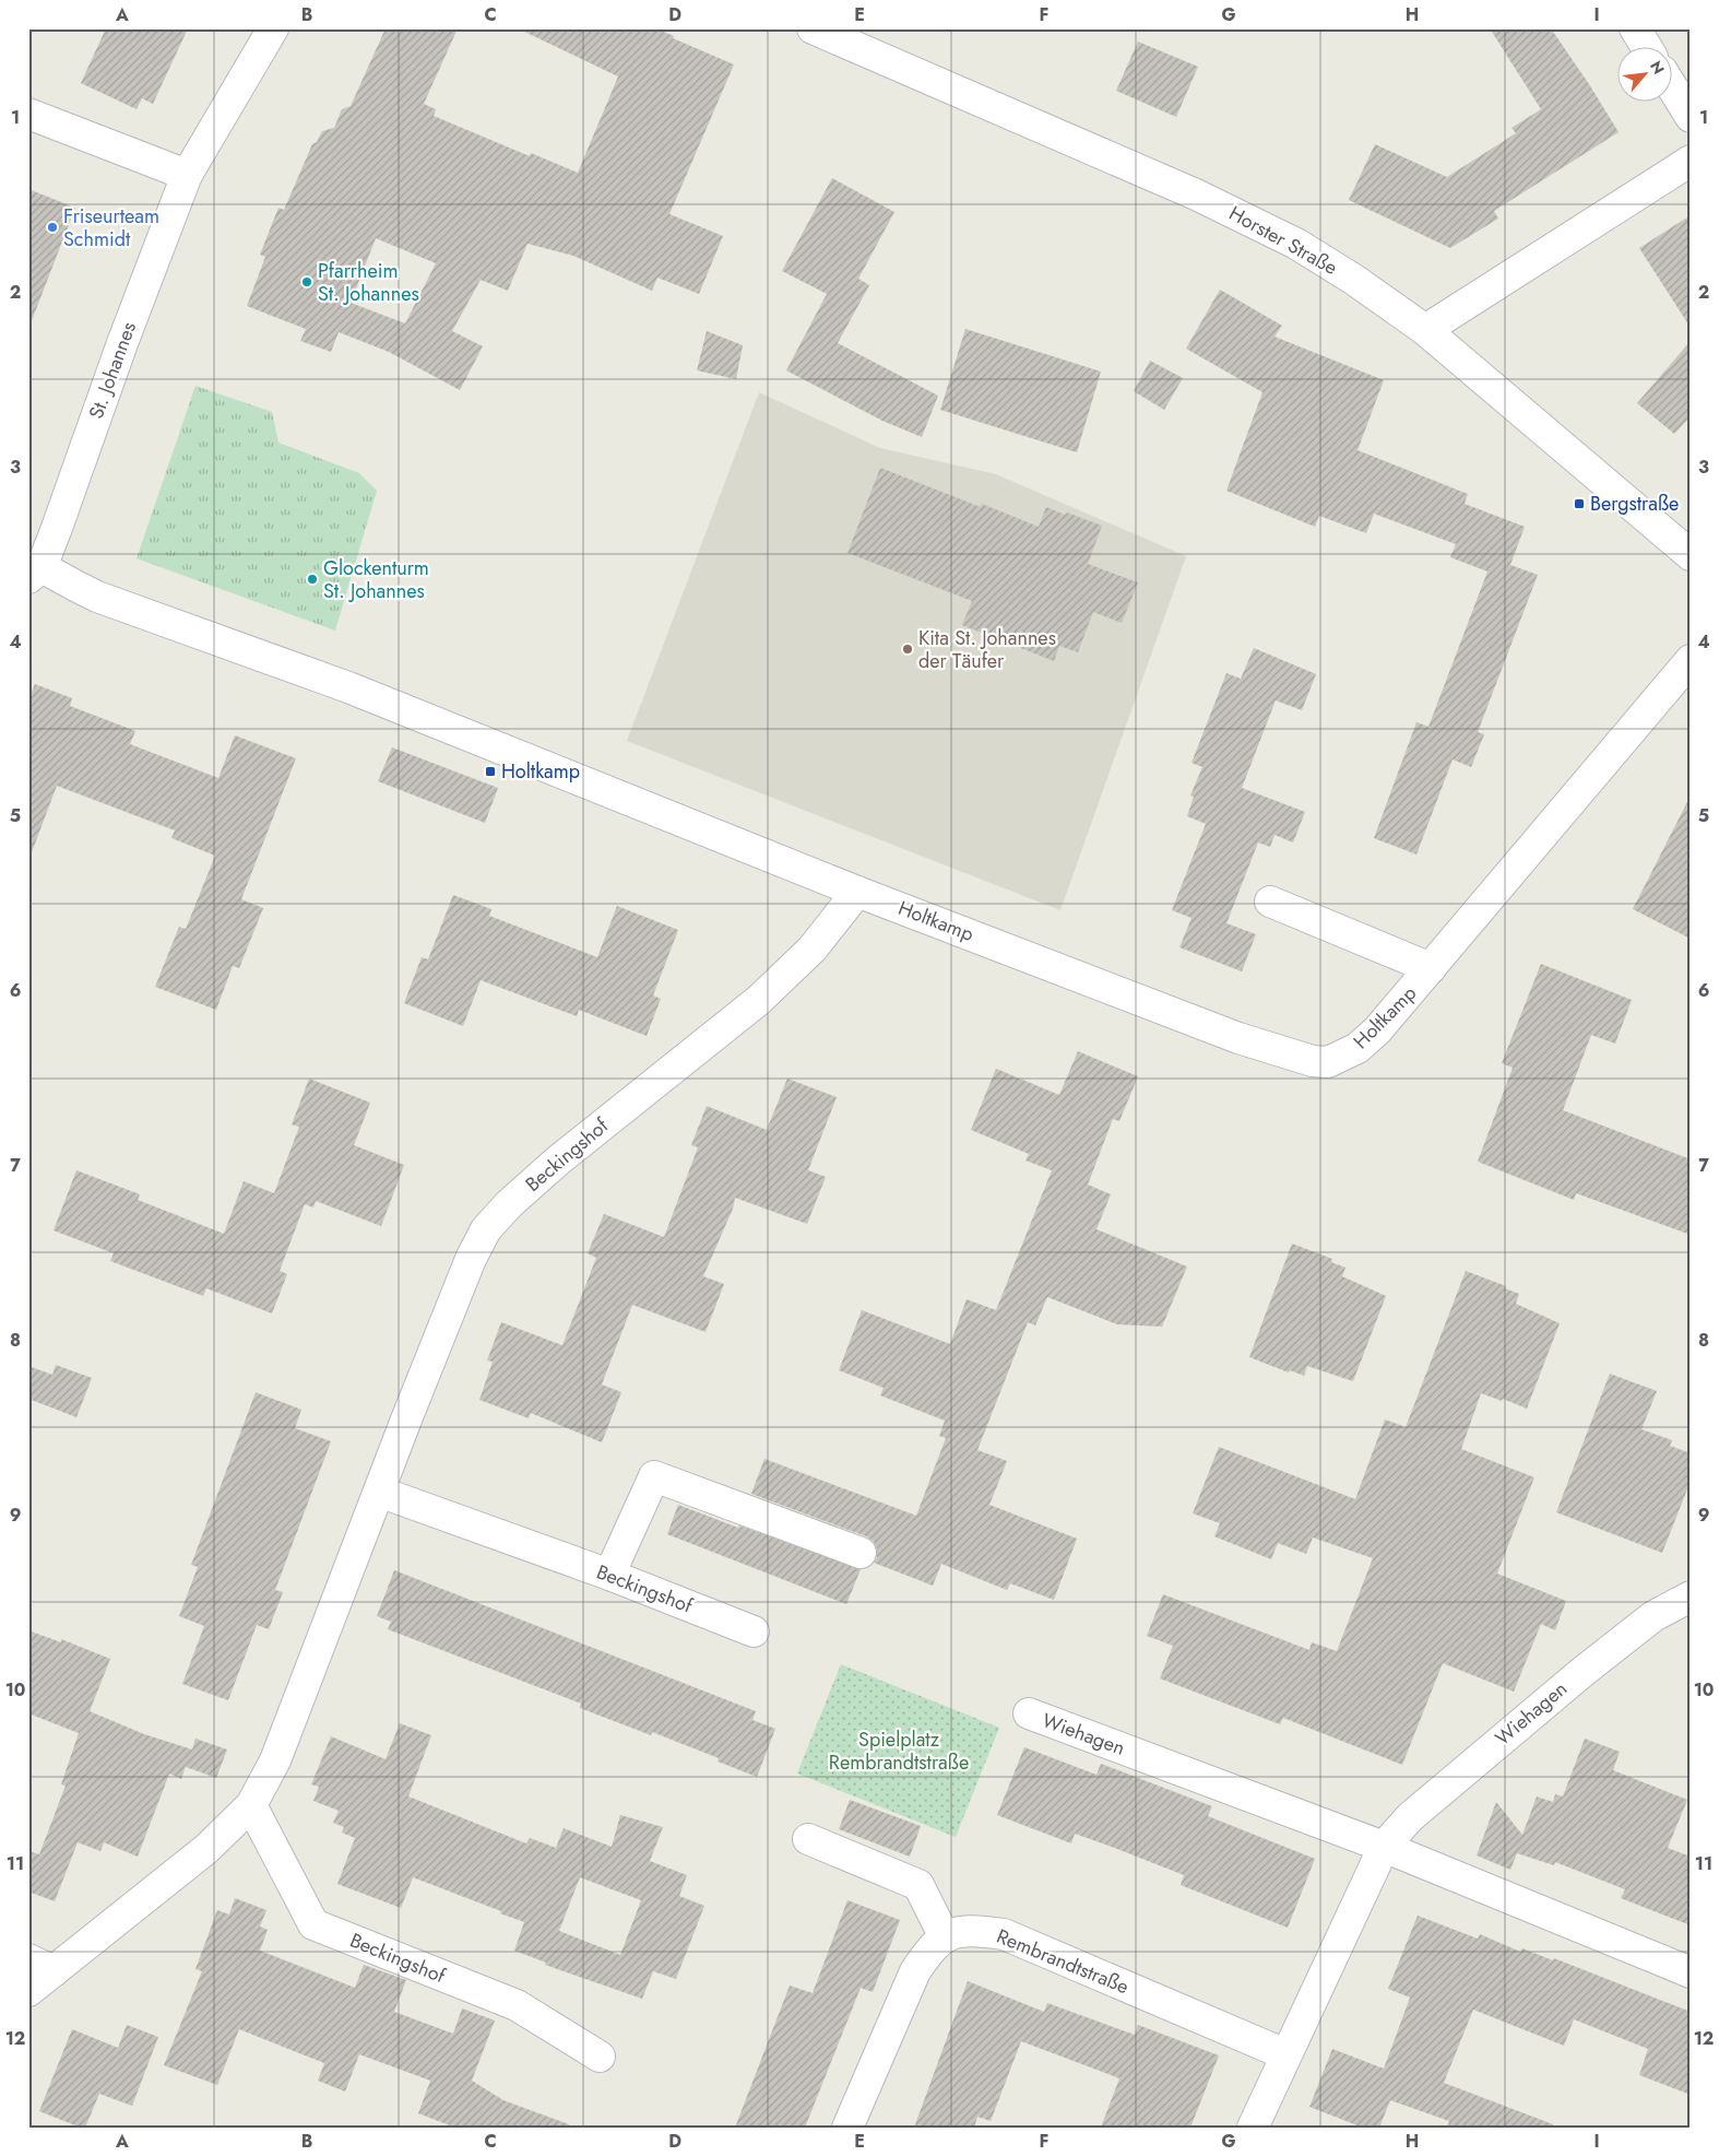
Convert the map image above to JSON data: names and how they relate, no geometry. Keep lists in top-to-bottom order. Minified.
{"streets":{"street":["Horster Straße","St. Johannes","Holtkamp","Beckingshof","Wiehagen","Rembrandtstraße"]},"crossings":[["St. Johannes","Holtkamp"],["Holtkamp","Beckingshof"],["Wiehagen","Rembrandtstraße"]],"parks":["Spielplatz Rembrandtstraße"],"places":{"other":["Friseurteam Schmidt","Pfarrheim St. Johannes","Glockenturm St. Johannes","Kita St. Johannes der Täufer"],"transit":["Bergstraße","Holtkamp"]},"north":"top right","grid":{"columns":["A","B","C","D","E","F","G","H","I"],"rows":["1","2","3","4","5","6","7","8","9","10","11","12"]}}
